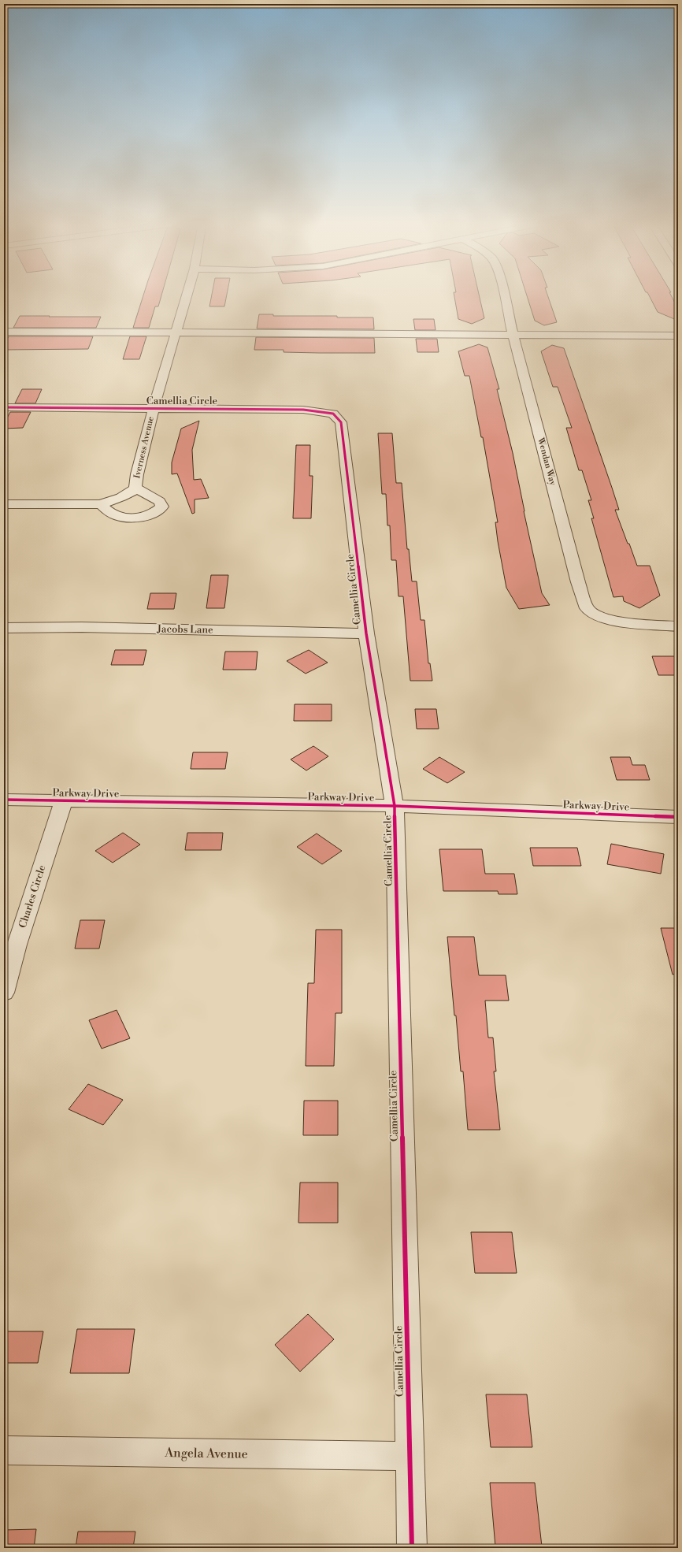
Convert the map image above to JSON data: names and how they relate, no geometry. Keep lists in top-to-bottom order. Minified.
{"streets":{"street":["Camellia Circle","Iverness Avenue","Wendan Way","Jacobs Lane","Parkway Drive","Charles Circle","Angela Avenue"]},"crossings":[["Camellia Circle","Iverness Avenue"],["Camellia Circle","Jacobs Lane"],["Camellia Circle","Parkway Drive"],["Camellia Circle","Angela Avenue"],["Parkway Drive","Charles Circle"]]}
